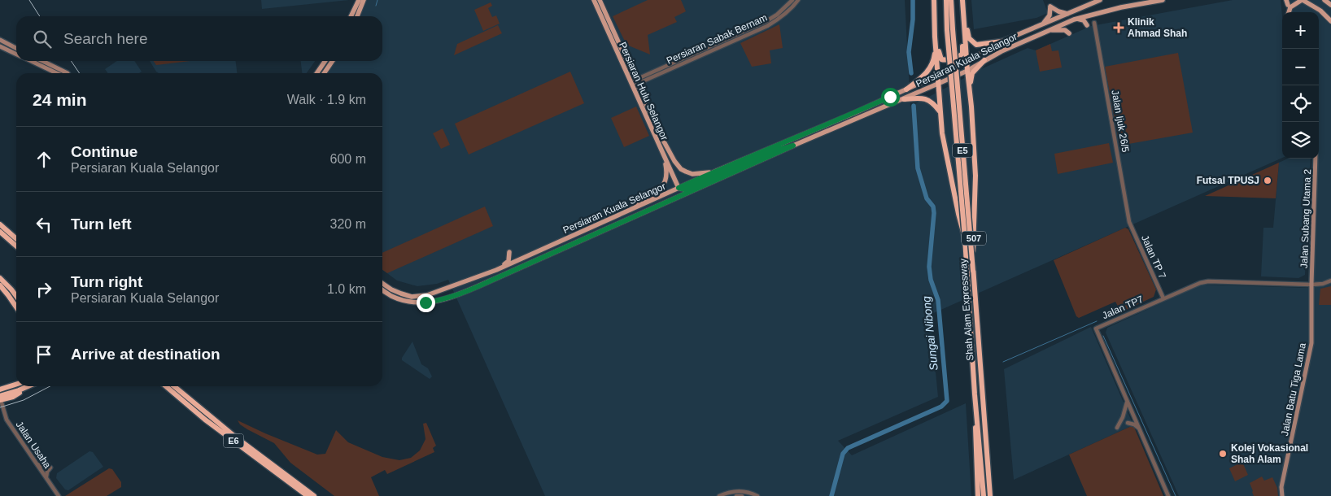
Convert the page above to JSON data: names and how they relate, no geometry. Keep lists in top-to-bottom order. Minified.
{"streets":{"highway":["E5","507","Shah Alam Expressway","E6"],"main road":["Persiaran Kuala Selangor","Persiaran Hulu Selangor","Jalan Subang Utama 2","Jalan Batu Tiga Lama"],"street":["Persiaran Sabak Bernam","Jalan Ijuk 26/5","Jalan TP 7","Jalan TP7","Jalan Usaha"]},"crossings":[["Persiaran Sabak Bernam","Persiaran Hulu Selangor"],["Persiaran Kuala Selangor","Persiaran Hulu Selangor"],["Persiaran Kuala Selangor","507"],["Jalan Ijuk 26/5","Jalan TP 7"],["Jalan Subang Utama 2","Jalan TP7"],["Jalan Subang Utama 2","Jalan Batu Tiga Lama"],["507","Shah Alam Expressway"],["Jalan TP 7","Jalan TP7"],["Jalan TP7","Jalan Batu Tiga Lama"]],"water":["Sungai Nibong"],"places":{"health":["Klinik Ahmad Shah"],"other":["Futsal TPUSJ","Kolej Vokasional Shah Alam"]},"page":{"map_buttons":["+","−"],"search":"Search here","heading":["24 min","Walk · 1.9 km"],"list":[["Continue","Persiaran Kuala Selangor","600 m"],["Turn left","320 m"],["Turn right","Persiaran Kuala Selangor","1.0 km"],"Arrive at destination"]}}
